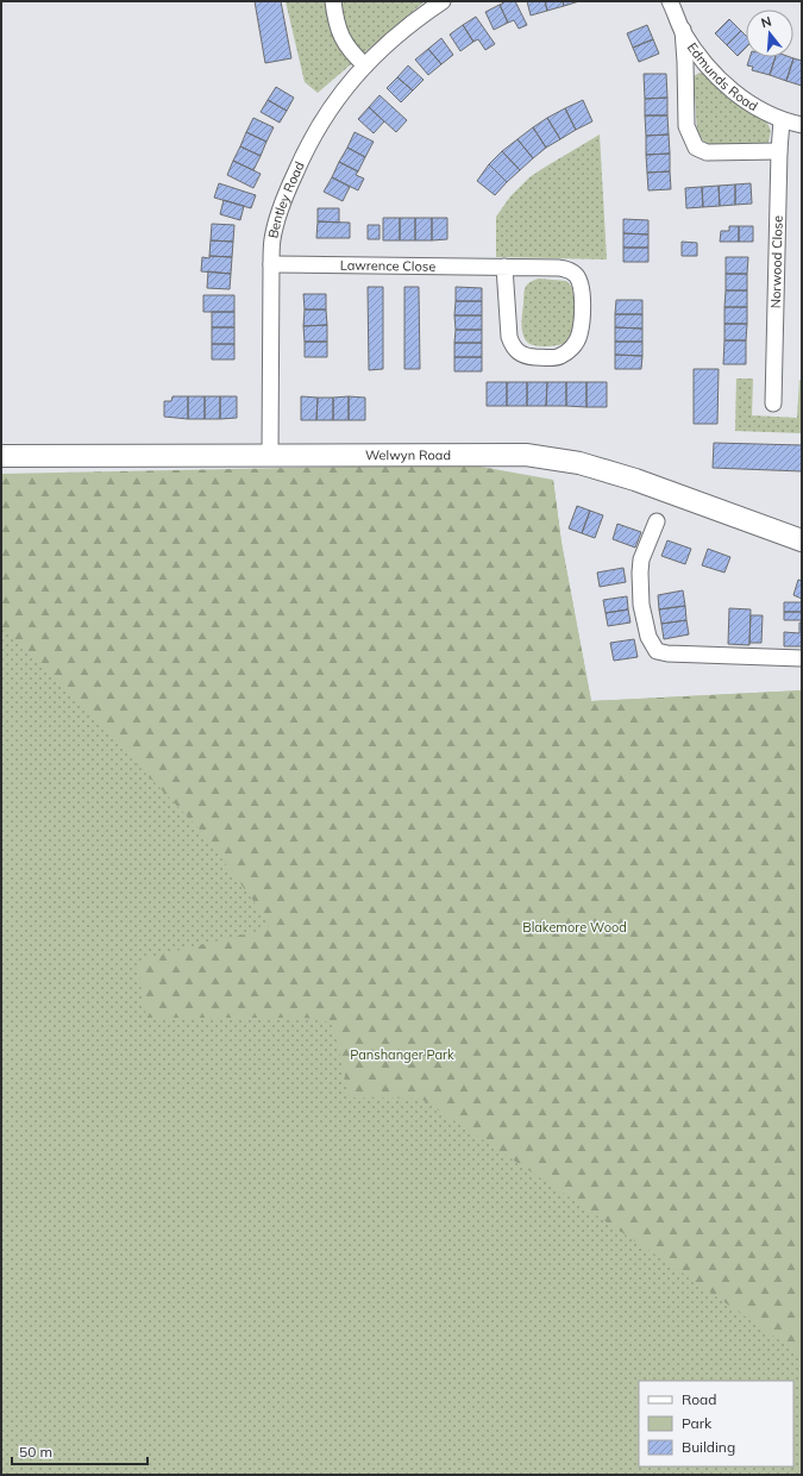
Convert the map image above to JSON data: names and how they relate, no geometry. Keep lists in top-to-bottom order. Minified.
{"streets":{"main road":["Welwyn Road"],"street":["Edmunds Road","Bentley Road","Norwood Close","Lawrence Close"]},"crossings":[["Edmunds Road","Norwood Close"],["Bentley Road","Lawrence Close"],["Bentley Road","Welwyn Road"]],"parks":["Blakemore Wood","Panshanger Park"],"legend":["Road","Park","Building"],"scale_bar":"50 m","north":"top"}
